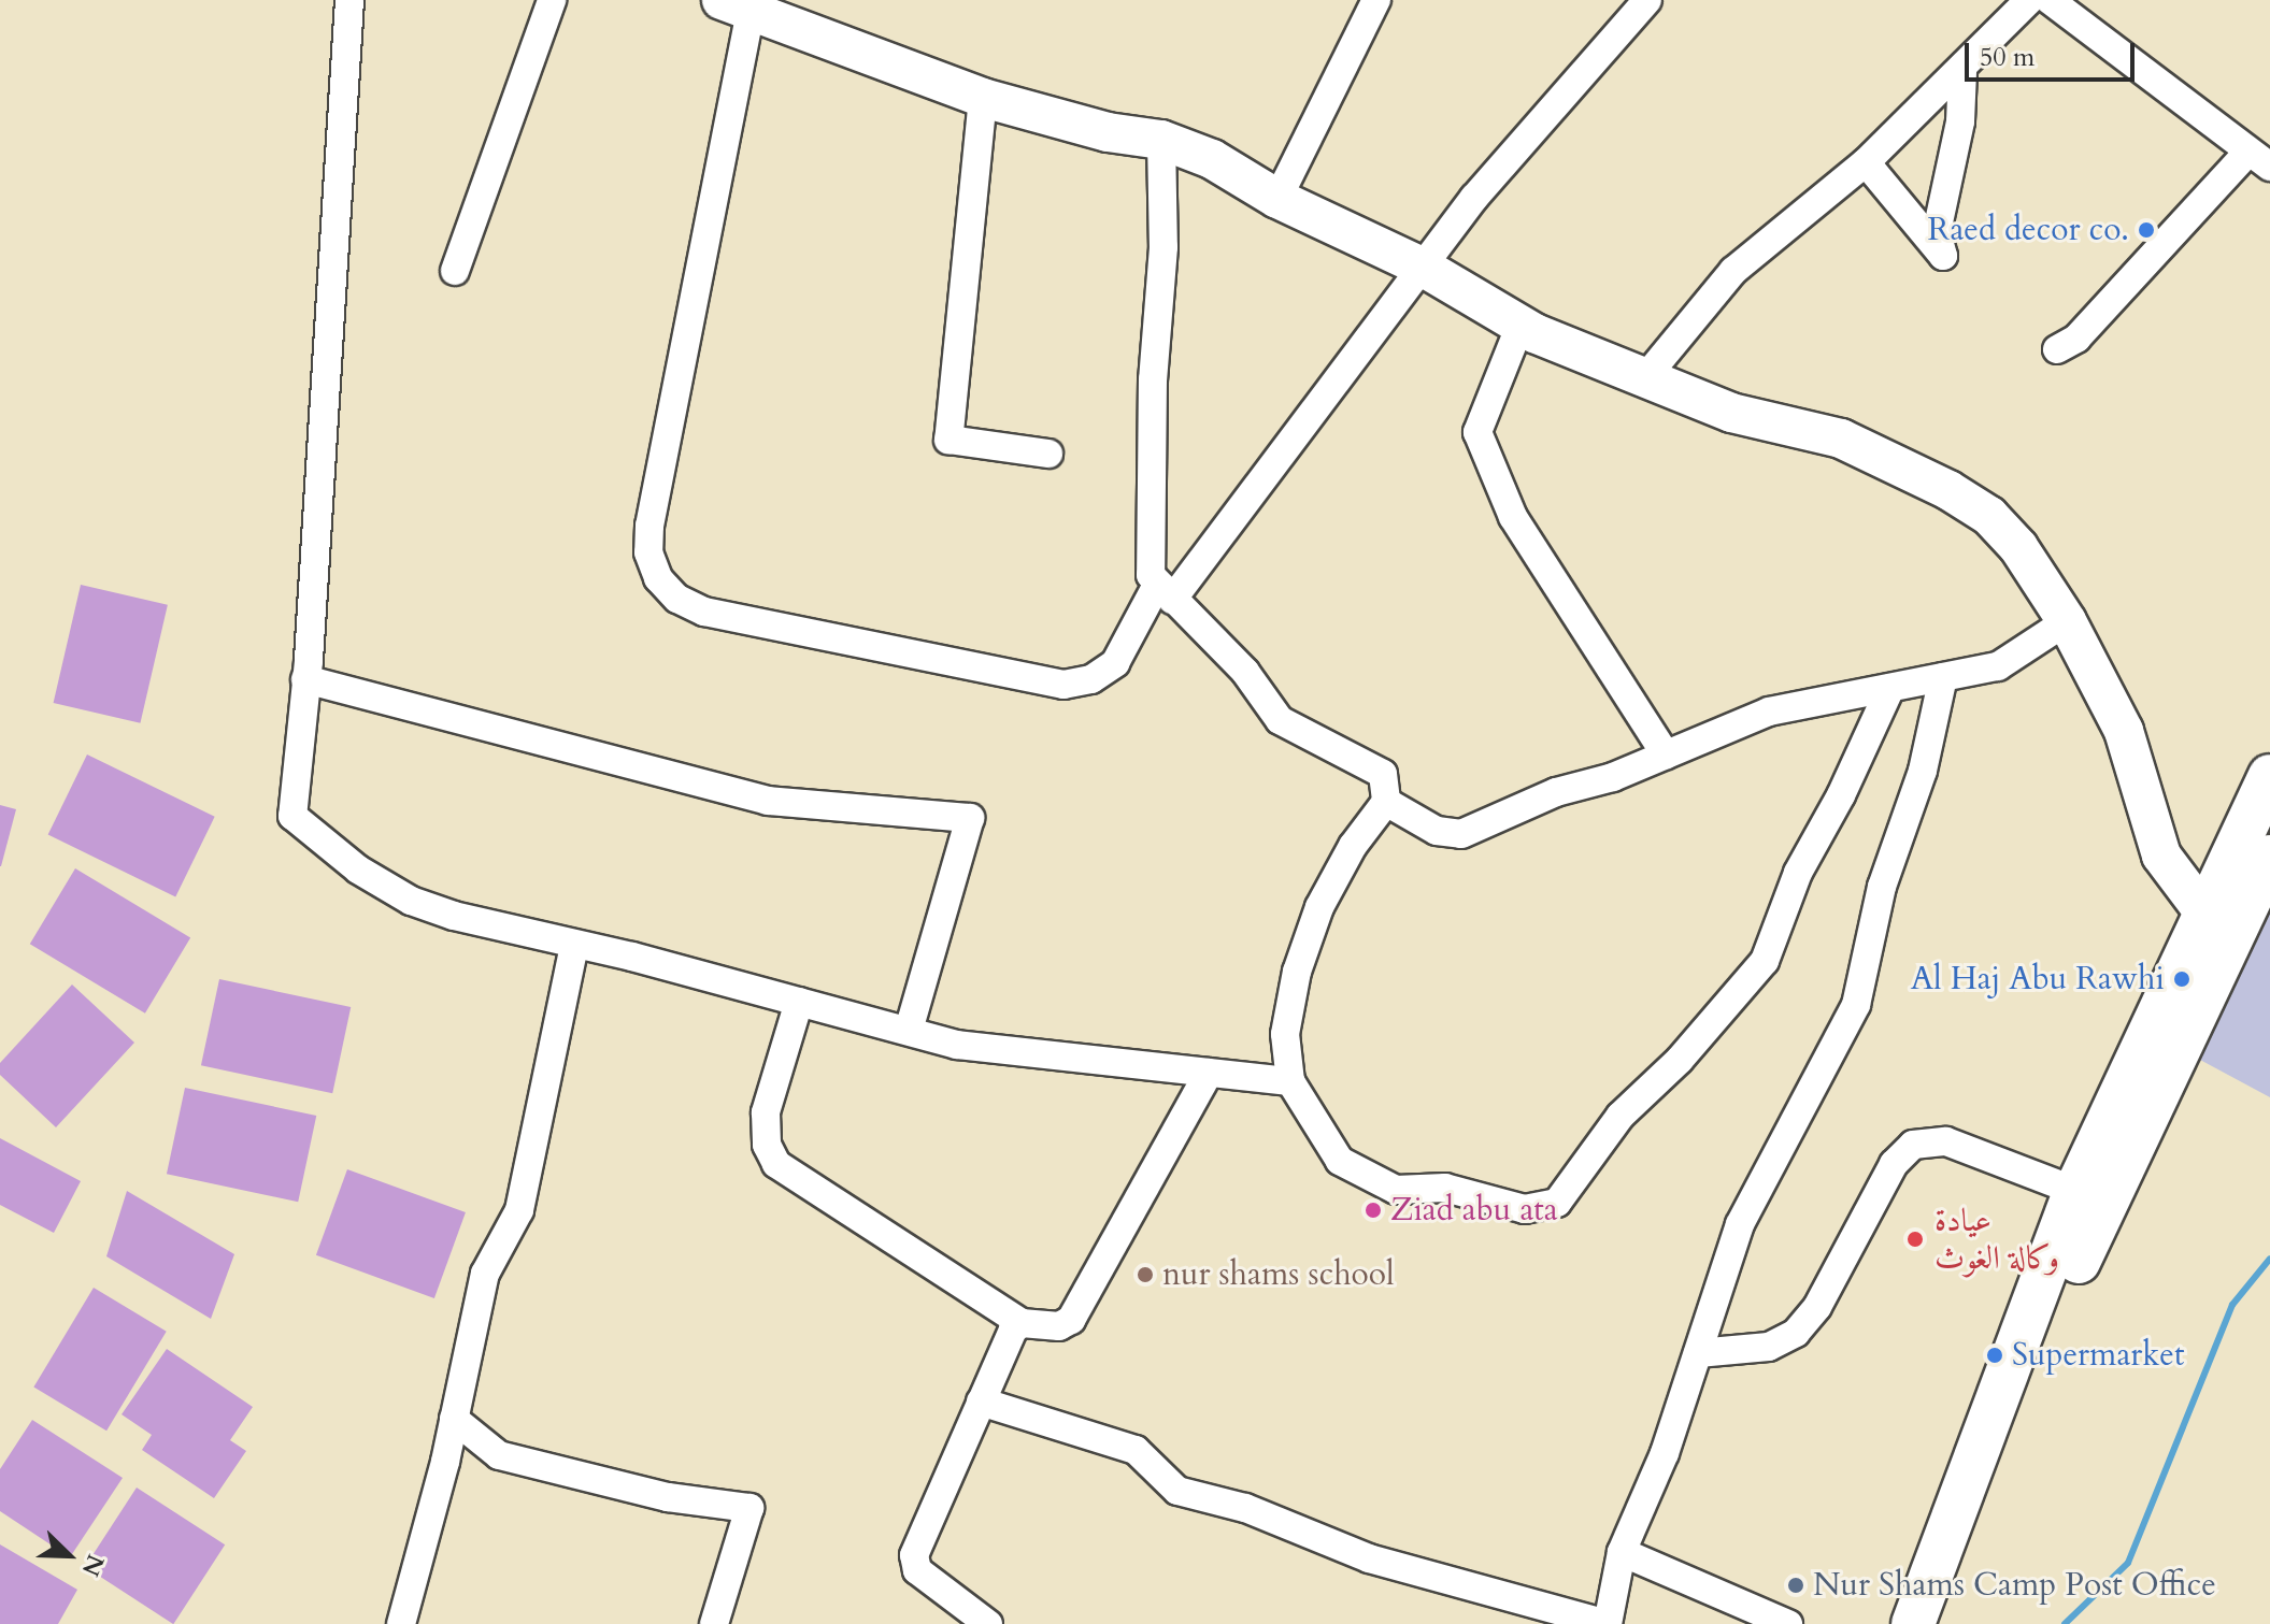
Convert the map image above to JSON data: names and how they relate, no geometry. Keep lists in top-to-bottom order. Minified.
{"places":["Raed decor co.","Al Haj Abu Rawhi","Ziad abu ata","عيادة وكالة الغوث","nur shams school","Supermarket","Nur Shams Camp Post Office"],"scale_bar":"50 m","north":"bottom right"}
